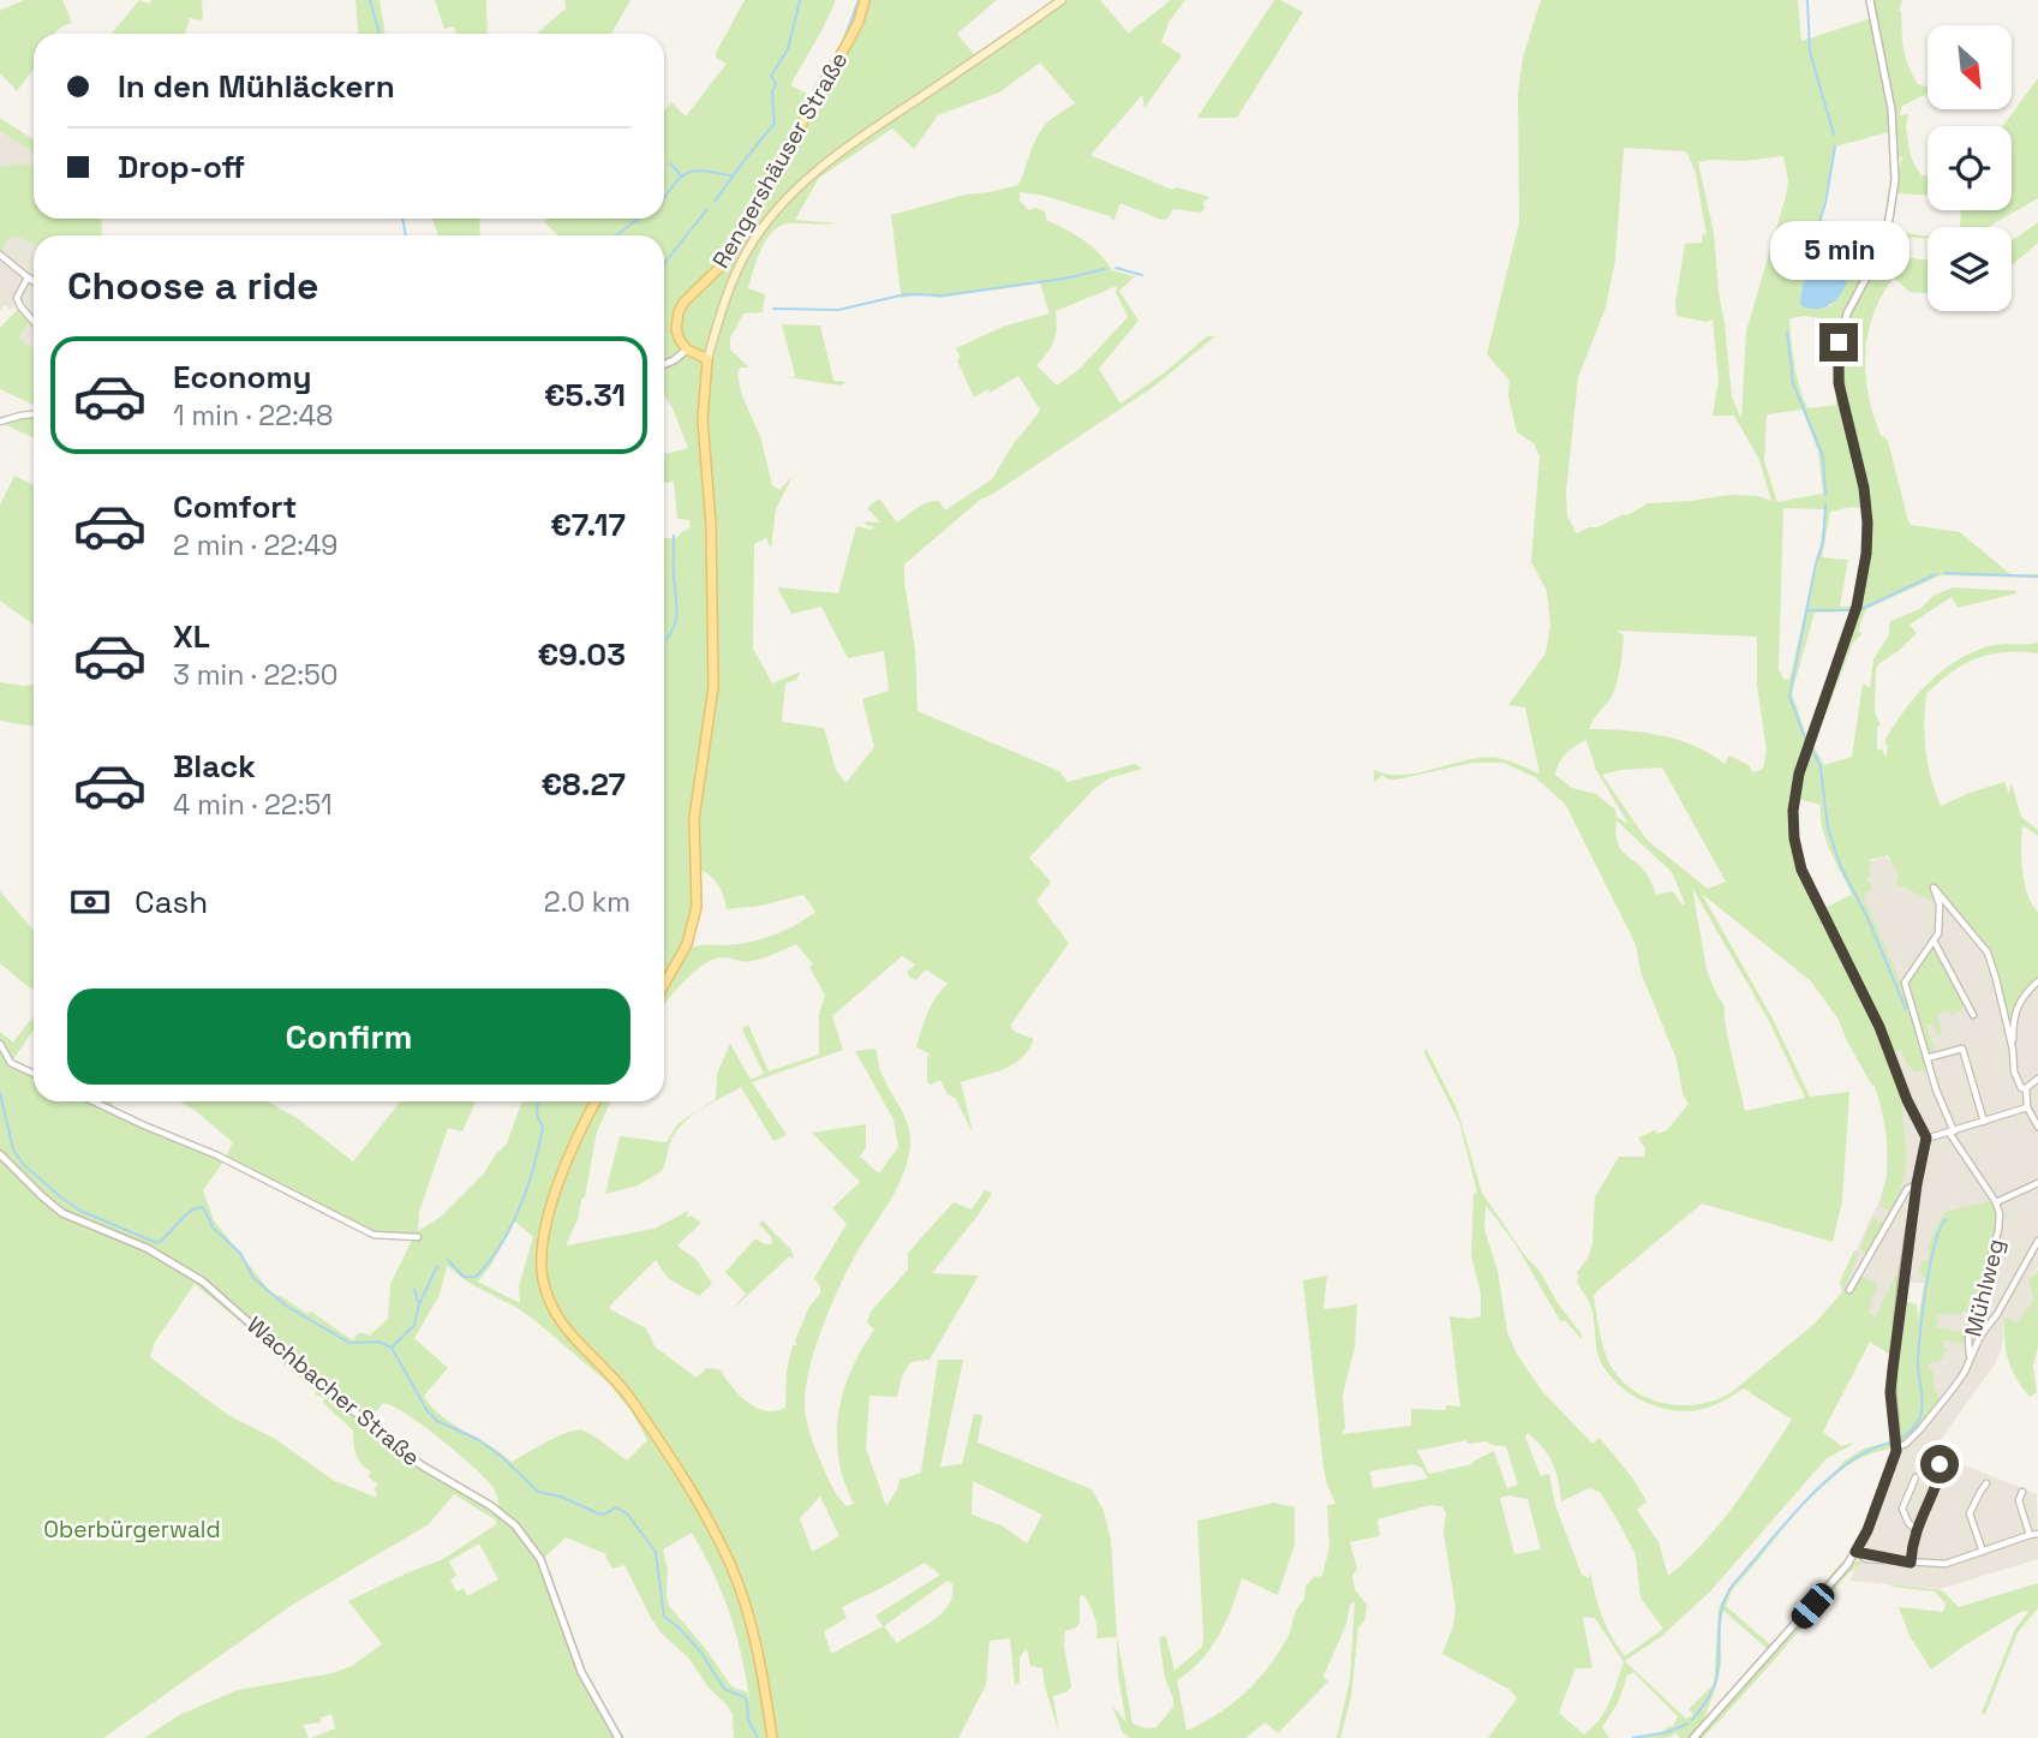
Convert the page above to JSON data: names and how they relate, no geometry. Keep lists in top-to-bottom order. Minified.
{"streets":{"main road":["Rengershäuser Straße"],"street":["Mühlweg","Wachbacher Straße"]},"parks":["Oberbürgerwald"],"north":"bottom right","page":{"banner":["In den Mühläckern","Drop-off"],"bubble":"5 min","heading":"Choose a ride","list":[{"name":"Economy","note":"1 min · 22:48","value":"€5.31"},{"name":"Comfort","note":"2 min · 22:49","value":"€7.17"},{"name":"XL","note":"3 min · 22:50","value":"€9.03"},{"name":"Black","note":"4 min · 22:51","value":"€8.27"}],"pay":["Cash","2.0 km"],"buttons":"Confirm"}}
